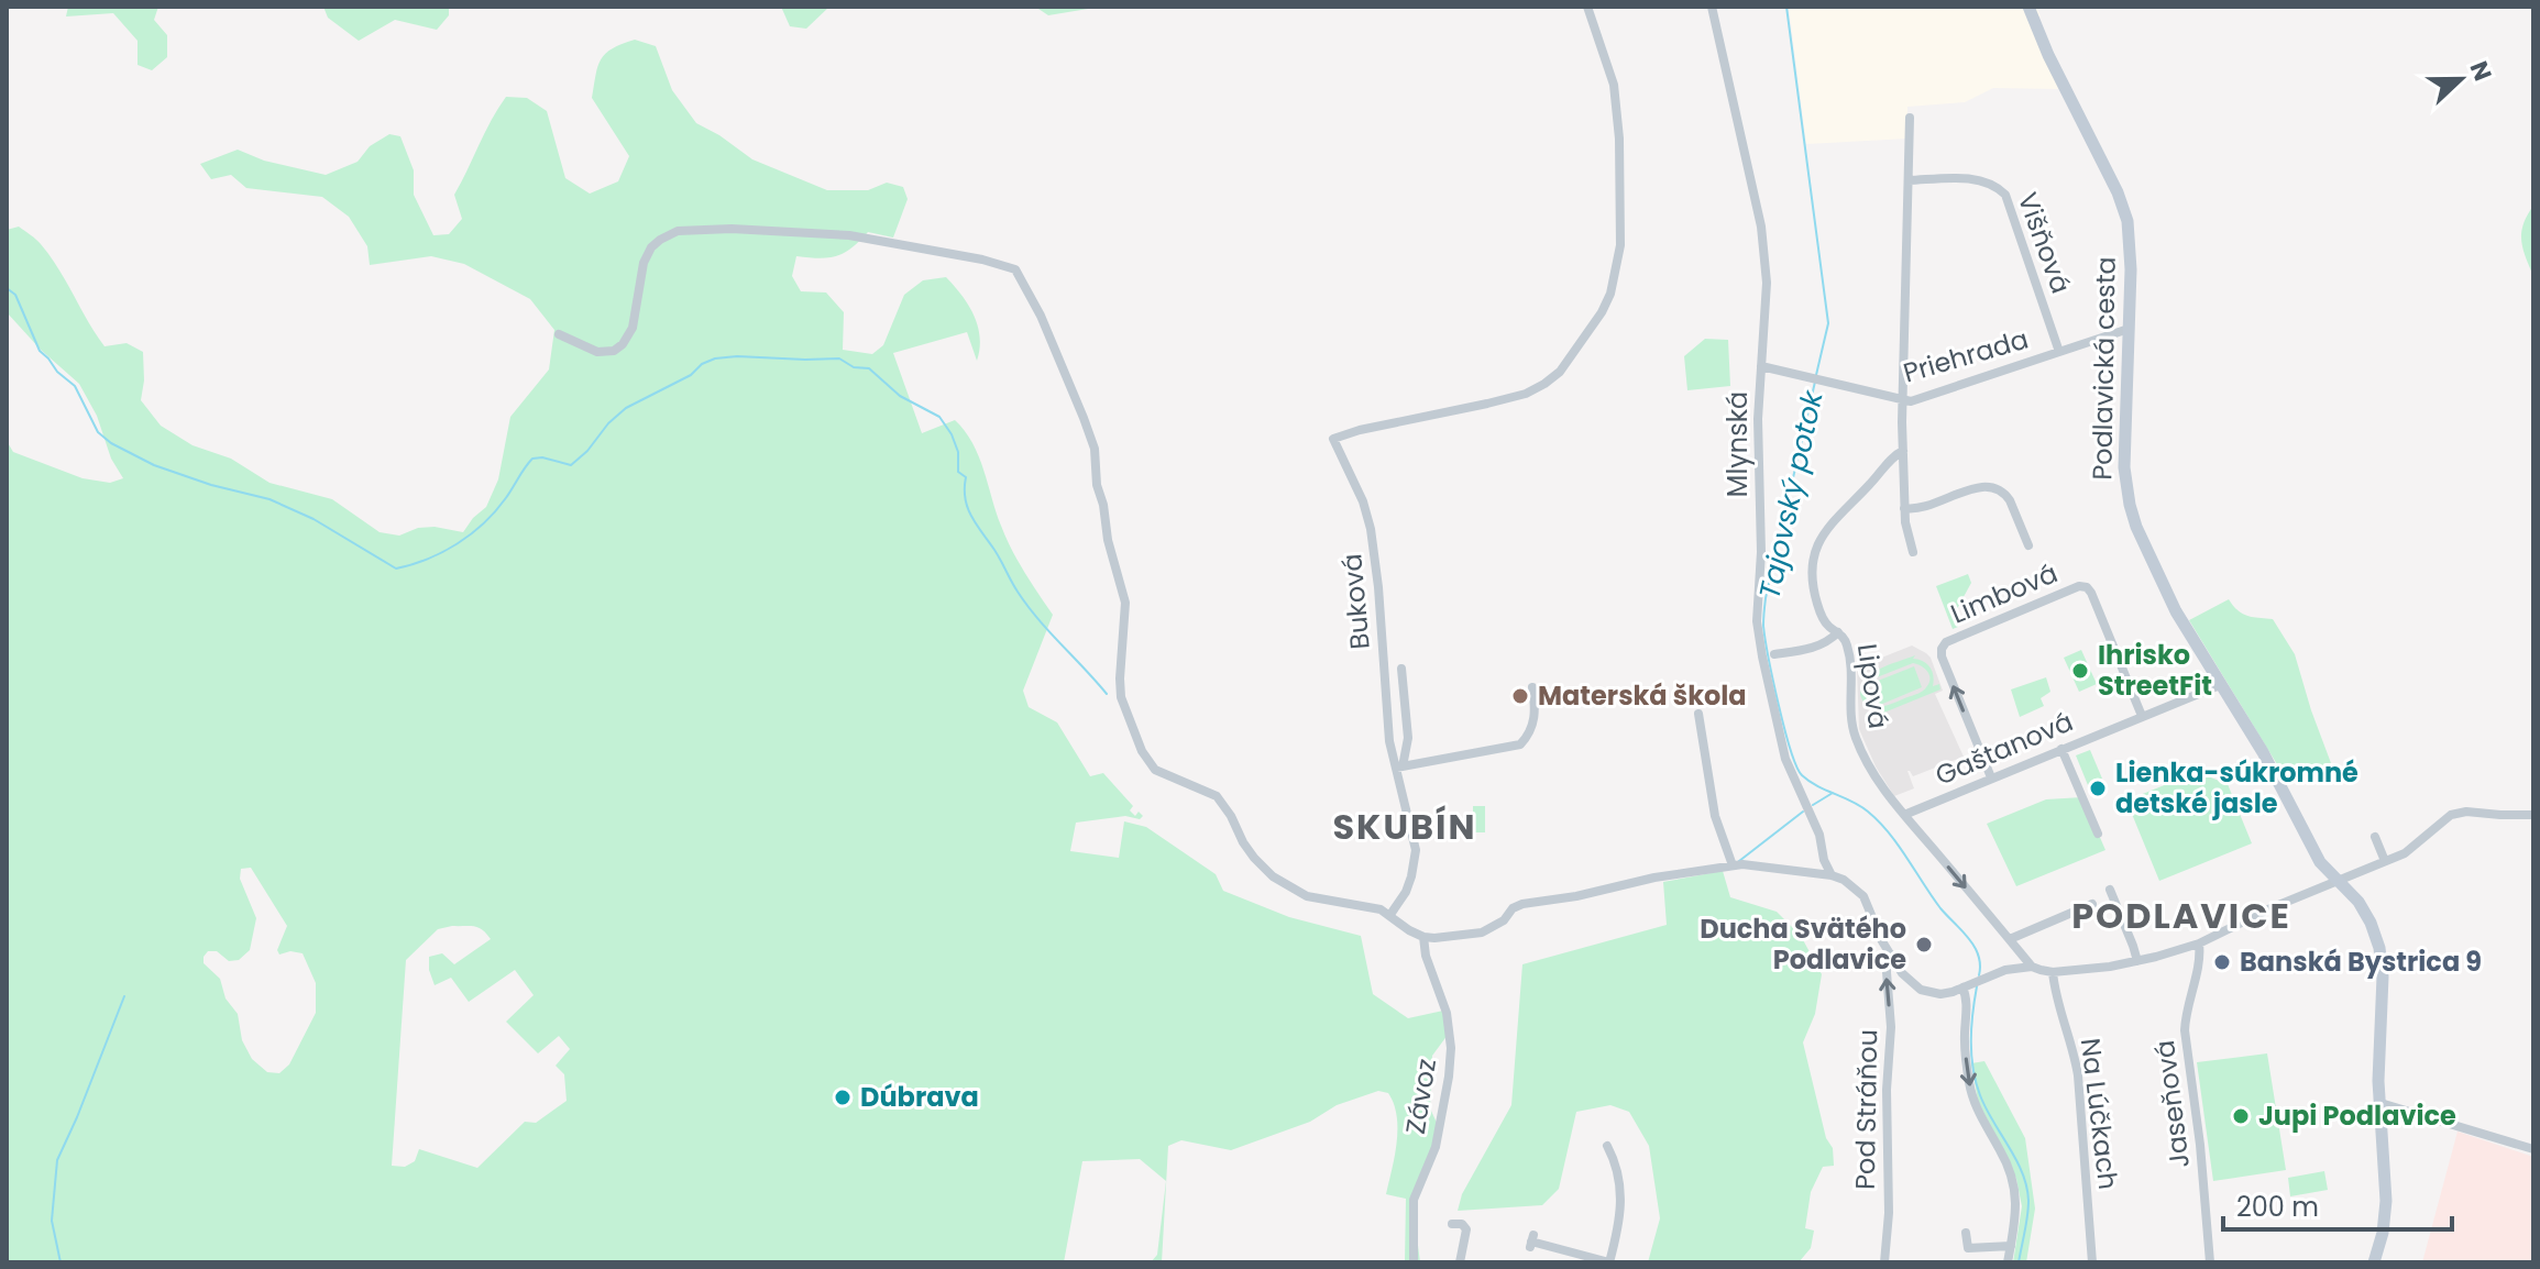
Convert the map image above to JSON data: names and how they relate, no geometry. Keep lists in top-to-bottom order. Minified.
{"streets":{"main road":["Podlavická cesta"],"street":["Višňová","Priehrada","Mlynská","Limbová","Buková","Lipová","Gaštanová","Závoz","Jaseňová","Pod Stráňou","Na Lúčkach"]},"crossings":[["Višňová","Priehrada"],["Priehrada","Podlavická cesta"],["Priehrada","Mlynská"],["Podlavická cesta","Gaštanová"],["Limbová","Gaštanová"],["Lipová","Gaštanová"]],"one_way":["Pod Stráňou"],"districts":["SKUBÍN","PODLAVICE"],"water":["Tajovský potok"],"places":["Ihrisko StreetFit","Materská škola","Lienka-súkromné detské jasle","Ducha Svätého Podlavice","Banská Bystrica 9","Dúbrava","Jupi Podlavice"],"scale_bar":"200 m","north":"right"}
